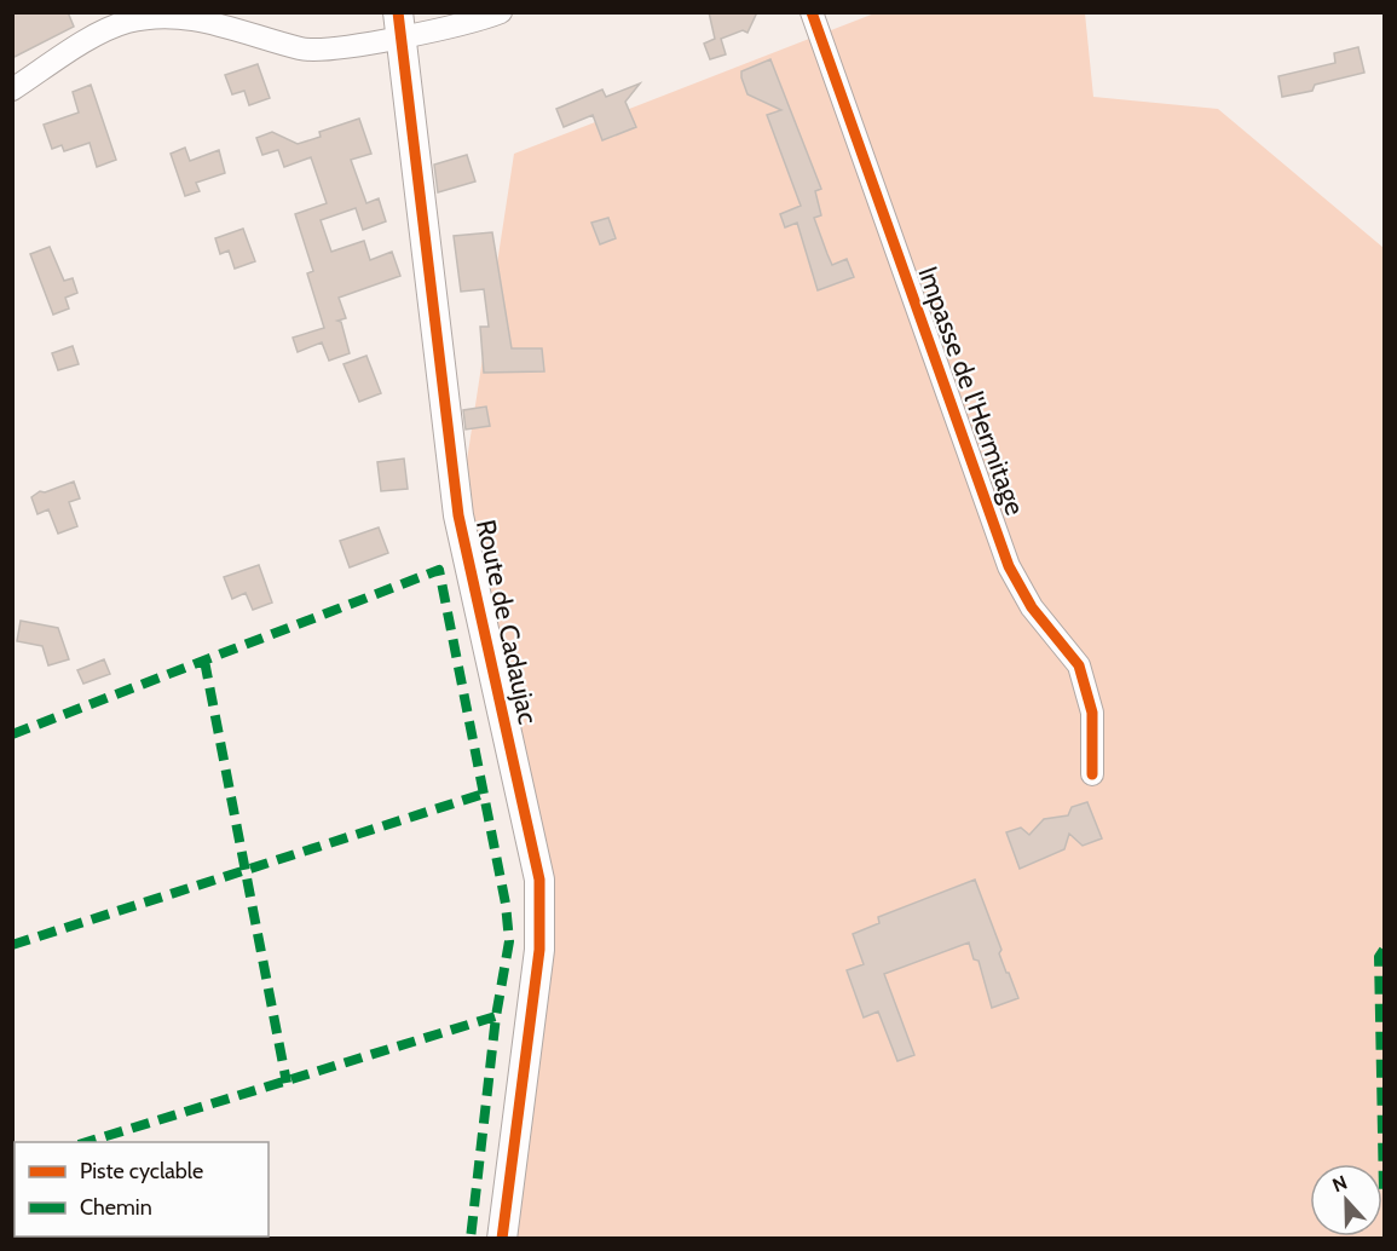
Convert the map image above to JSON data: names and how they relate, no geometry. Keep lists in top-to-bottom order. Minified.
{"streets":{"street":["Impasse de l'Hermitage","Route de Cadaujac"]},"legend":["Piste cyclable","Chemin"],"north":"top"}
